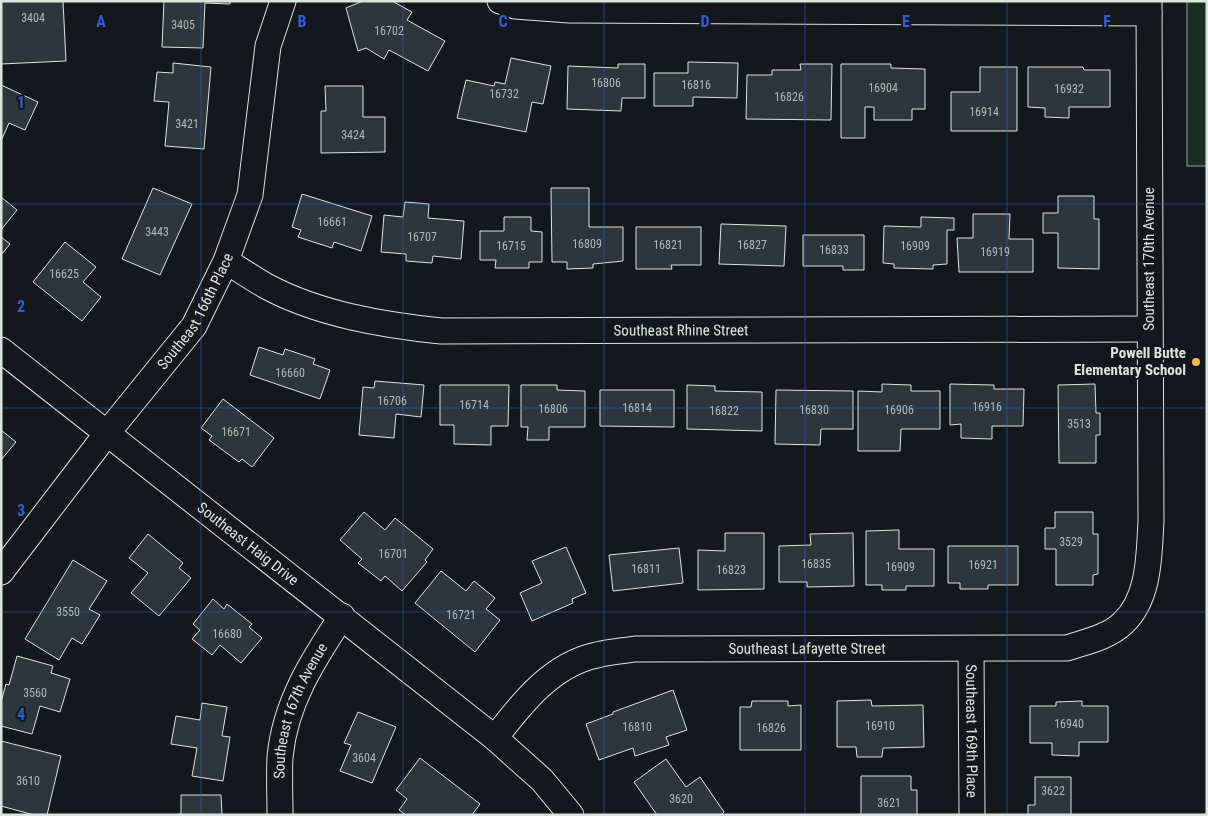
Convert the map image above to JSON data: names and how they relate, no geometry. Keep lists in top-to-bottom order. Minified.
{"streets":{"street":["Southeast 170th Avenue","Southeast 166th Place","Southeast Rhine Street","Southeast Haig Drive","Southeast Lafayette Street","Southeast 167th Avenue","Southeast 169th Place"]},"crossings":[["Southeast 170th Avenue","Southeast Rhine Street"],["Southeast 170th Avenue","Southeast Lafayette Street"],["Southeast 166th Place","Southeast Rhine Street"],["Southeast 166th Place","Southeast Haig Drive"],["Southeast Haig Drive","Southeast Lafayette Street"],["Southeast Haig Drive","Southeast 167th Avenue"],["Southeast Lafayette Street","Southeast 169th Place"]],"places":["Powell Butte Elementary School"],"house_numbers":["3404","3405","16702","16806","16816","16904","16932","16732","16826","16914","3421","3424","16661","3443","16707","16809","16821","16827","16715","16909","16833","16919","16625","16660","16706","16714","16916","16814","16806","16830","16906","16822","3513","16671","3529","16701","16835","16921","16909","16811","16823","3550","16721","16680","3560","16940","16910","16810","16826","3604","3610","3622","3620","3621"],"grid":{"columns":["A","B","C","D","E","F"],"rows":["1","2","3","4"]}}
